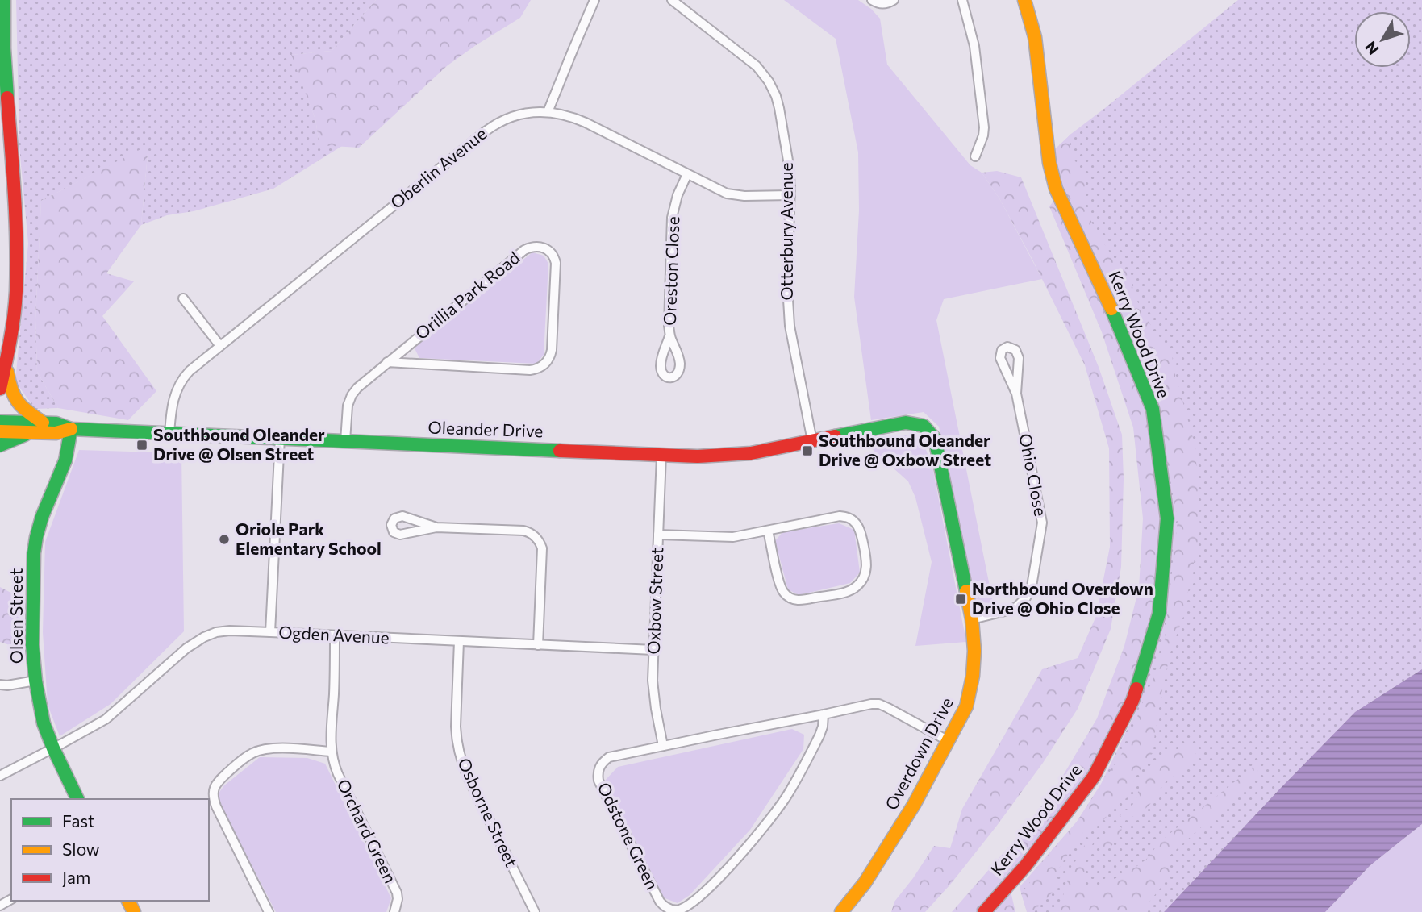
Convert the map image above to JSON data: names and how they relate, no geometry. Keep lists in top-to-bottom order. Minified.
{"streets":{"street":["Oberlin Avenue","Otterbury Avenue","Oreston Close","Orillia Park Road","Kerry Wood Drive","Oleander Drive","Ohio Close","Oxbow Street","Olsen Street","Ogden Avenue","Overdown Drive","Osborne Street","Orchard Green","Odstone Green"]},"crossings":[["Oberlin Avenue","Otterbury Avenue"],["Oberlin Avenue","Oreston Close"],["Oberlin Avenue","Oleander Drive"],["Otterbury Avenue","Oleander Drive"],["Orillia Park Road","Oleander Drive"],["Oleander Drive","Oxbow Street"],["Oleander Drive","Olsen Street"],["Oleander Drive","Overdown Drive"],["Ohio Close","Overdown Drive"],["Oxbow Street","Ogden Avenue"],["Oxbow Street","Odstone Green"],["Olsen Street","Ogden Avenue"],["Ogden Avenue","Osborne Street"],["Ogden Avenue","Orchard Green"],["Overdown Drive","Odstone Green"]],"places":{"transit":["Southbound Oleander Drive @ Olsen Street","Southbound Oleander Drive @ Oxbow Street","Northbound Overdown Drive @ Ohio Close"],"other":["Oriole Park Elementary School"]},"legend":["Fast","Slow","Jam"],"north":"bottom left"}
